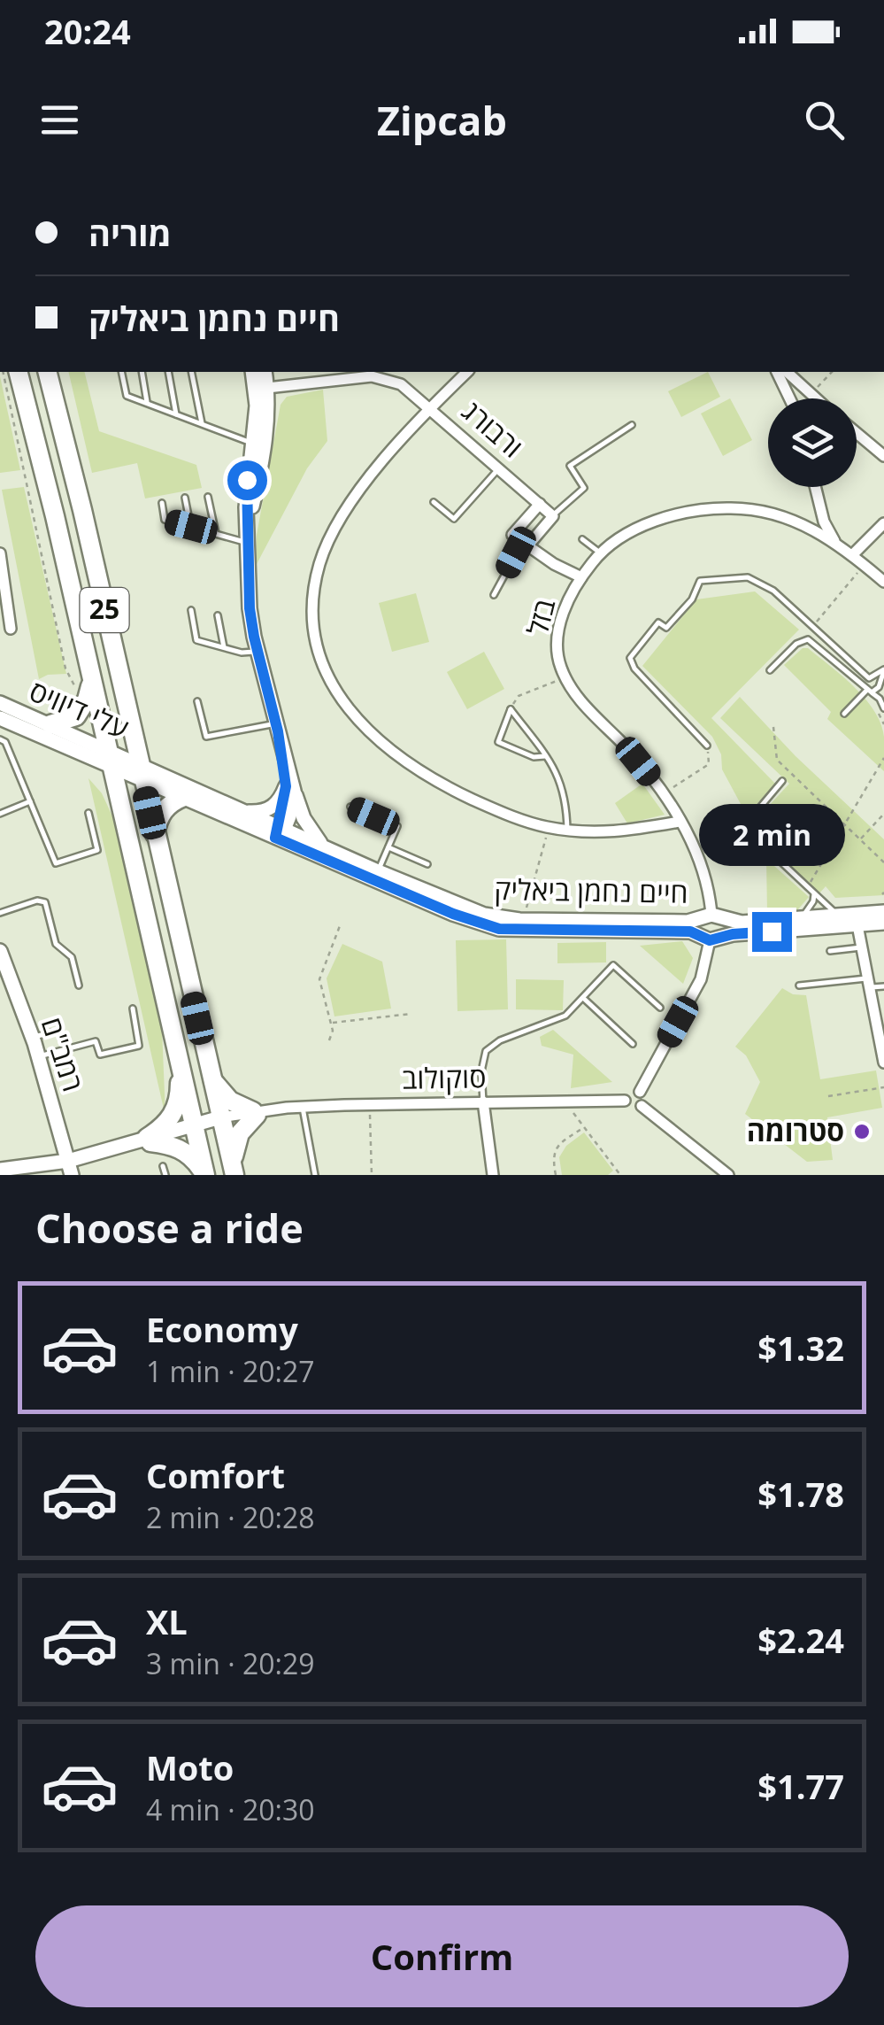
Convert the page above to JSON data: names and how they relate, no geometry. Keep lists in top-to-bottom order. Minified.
{"streets":{"highway":["25"],"street":["ורבורג","בזל","עלי דיוויס","חיים נחמן ביאליק","רמב\"ם","סוקולוב"]},"crossings":[["25","עלי דיוויס"],["25","חיים נחמן ביאליק"],["25","סוקולוב"],["בזל","חיים נחמן ביאליק"],["עלי דיוויס","חיים נחמן ביאליק"]],"places":["סטרומה"],"page":{"status":"20:24","header":"Zipcab","banner":["מוריה","חיים נחמן ביאליק"],"bubble":"2 min","heading":"Choose a ride","list":[{"name":"Economy","note":"1 min · 20:27","value":"$1.32"},{"name":"Comfort","note":"2 min · 20:28","value":"$1.78"},{"name":"XL","note":"3 min · 20:29","value":"$2.24"},{"name":"Moto","note":"4 min · 20:30","value":"$1.77"}],"buttons":"Confirm"}}
